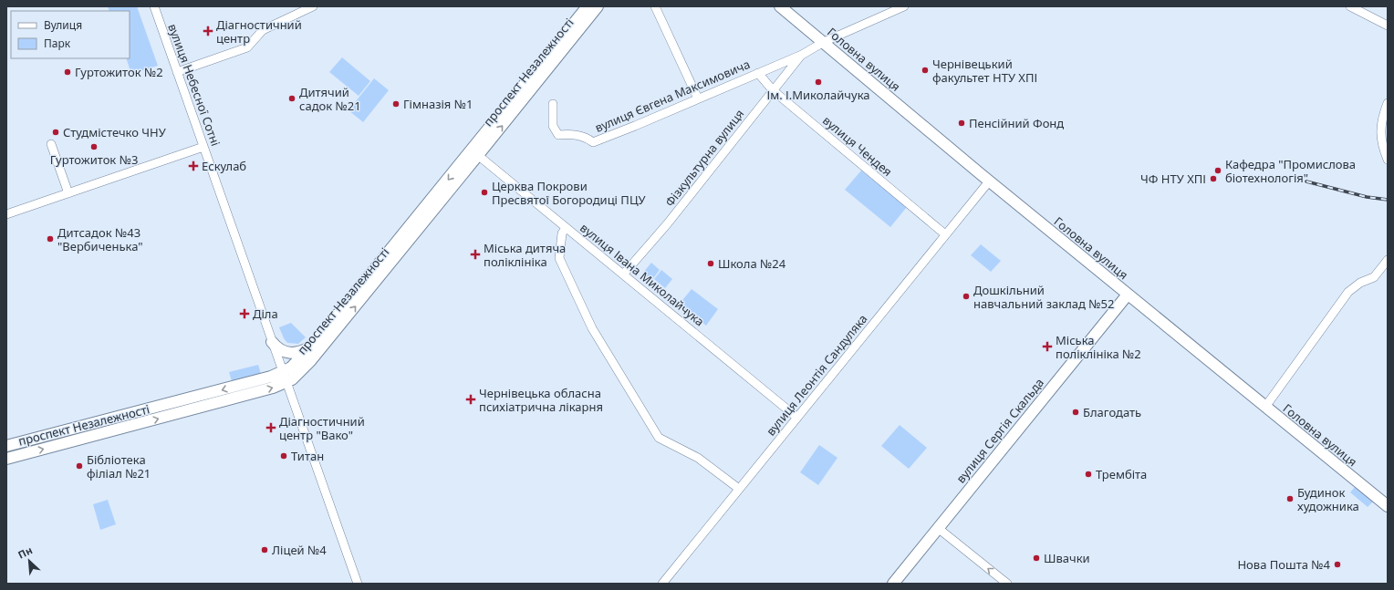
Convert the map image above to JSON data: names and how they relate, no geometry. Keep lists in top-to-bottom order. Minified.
{"streets":{"main road":["Головна вулиця","проспект Незалежності","вулиця Сергія Скальда"],"street":["вулиця Небесної Сотні","вулиця Євгена Максимовича","вулиця Чендея","Фізкультурна вулиця","вулиця Івана Миколайчука","вулиця Леонтія Сандуляка"]},"crossings":[["Головна вулиця","вулиця Євгена Максимовича"],["Головна вулиця","вулиця Леонтія Сандуляка"],["Головна вулиця","вулиця Сергія Скальда"],["проспект Незалежності","вулиця Небесної Сотні"],["проспект Незалежності","вулиця Івана Миколайчука"],["вулиця Євгена Максимовича","вулиця Чендея"],["вулиця Євгена Максимовича","Фізкультурна вулиця"],["вулиця Чендея","Фізкультурна вулиця"],["вулиця Чендея","вулиця Леонтія Сандуляка"],["Фізкультурна вулиця","вулиця Івана Миколайчука"],["вулиця Івана Миколайчука","вулиця Леонтія Сандуляка"]],"places":{"health":["Діагностичний центр","Ескулаб","Міська дитяча поліклініка","Діла","Міська поліклініка №2","Чернівецька обласна психіатрична лікарня","Діагностичний центр \"Вако\""],"other":["Чернівецький факультет НТУ ХПІ","Гуртожиток №2","Ім. І.Миколайчука","Дитячий садок №21","Гімназія №1","Пенсійний Фонд","Студмістечко ЧНУ","Гуртожиток №3","Кафедра \"Промислова біотехнологія\"","ЧФ НТУ ХПІ","Церква Покрови Пресвятої Богородиці ПЦУ","Дитсадок №43 \"Вербиченька\"","Школа №24","Дошкільний навчальний заклад №52","Благодать","Титан","Бібліотека філіал №21","Трембіта","Будинок художника","Ліцей №4","Швачки","Нова Пошта №4"]},"legend":["Вулиця","Парк"],"north":"top left"}
